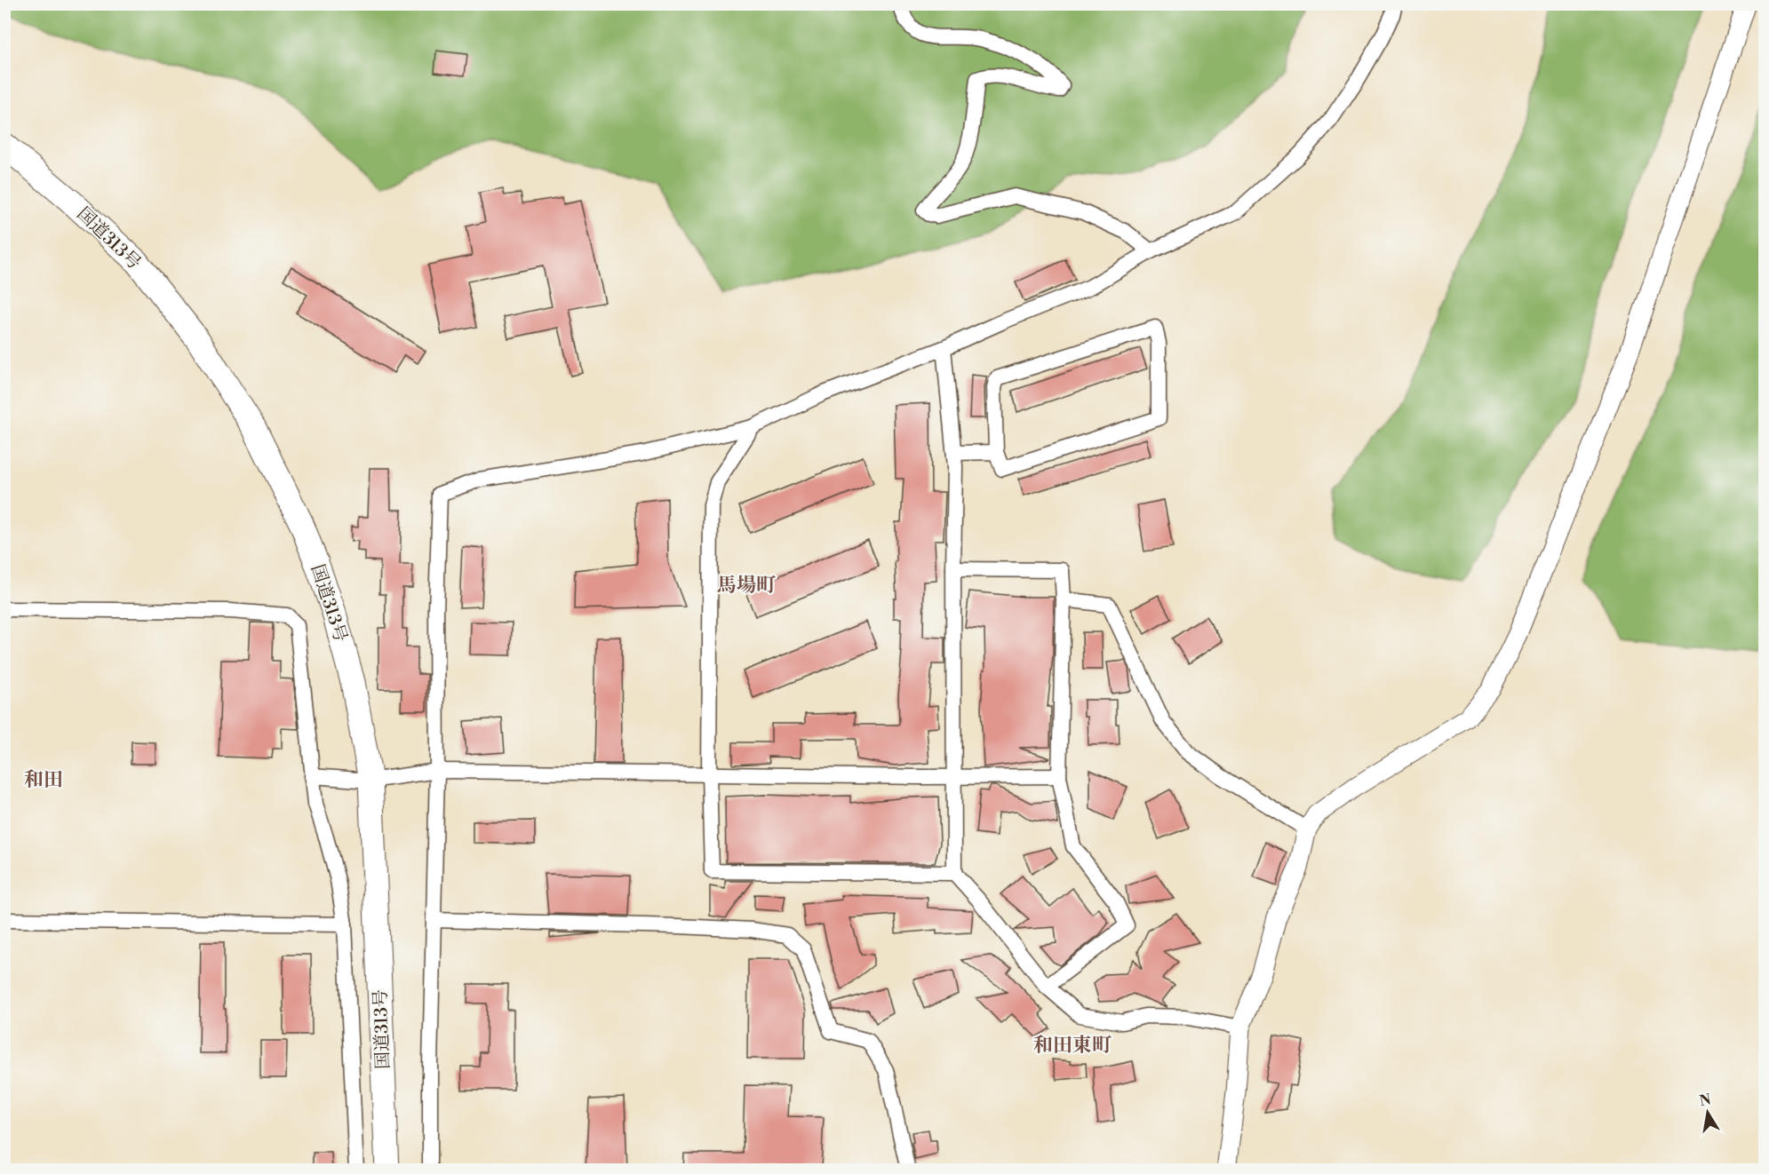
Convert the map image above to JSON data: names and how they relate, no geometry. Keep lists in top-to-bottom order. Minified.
{"streets":{"highway":["国道313号"]},"districts":["馬場町","和田","和田東町"],"north":"top"}
